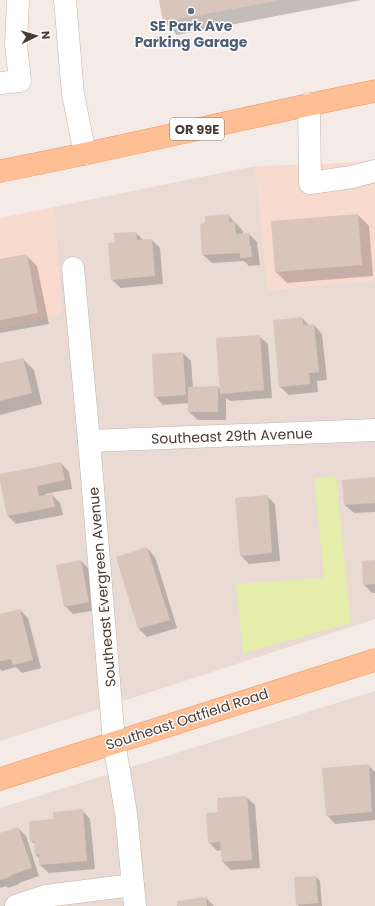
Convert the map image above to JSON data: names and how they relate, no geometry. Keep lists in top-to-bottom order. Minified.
{"streets":{"main road":["OR 99E","Southeast Oatfield Road"],"street":["Southeast 29th Avenue","Southeast Evergreen Avenue"]},"crossings":[["Southeast 29th Avenue","Southeast Evergreen Avenue"],["Southeast Evergreen Avenue","Southeast Oatfield Road"]],"places":["SE Park Ave Parking Garage"],"north":"right"}
